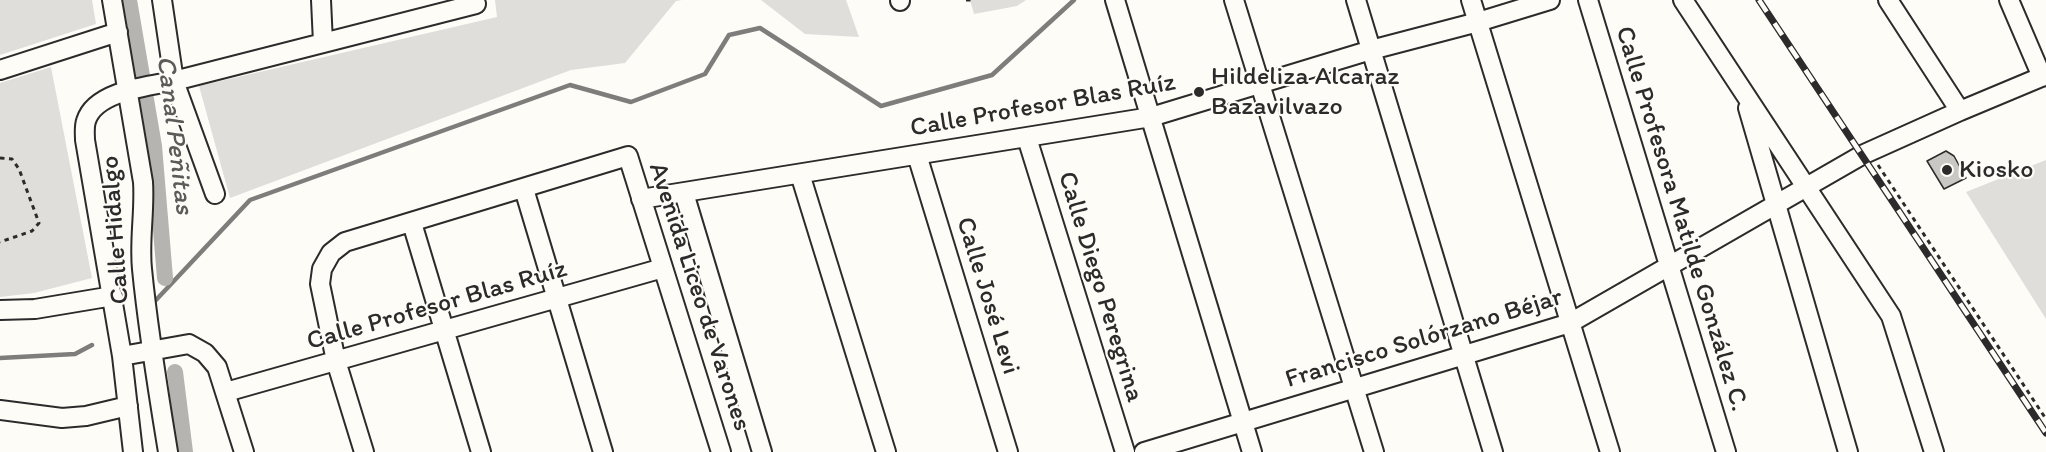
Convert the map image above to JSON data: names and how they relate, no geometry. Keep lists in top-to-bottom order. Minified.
{"streets":{"street":["Calle Profesor Blas Ruíz","Calle Profesora Matilde González C.","Calle Hidalgo","Calle Diego Peregrina","Calle José Levi","Avenida Liceo de Varones","Francisco Solórzano Béjar"]},"crossings":[["Calle Profesor Blas Ruíz","Calle Diego Peregrina"],["Calle Profesor Blas Ruíz","Calle José Levi"],["Calle Profesor Blas Ruíz","Avenida Liceo de Varones"],["Calle Profesora Matilde González C.","Francisco Solórzano Béjar"]],"water":["Canal Peñitas"],"places":["Hildeliza Alcaraz Bazavilvazo","Kiosko"]}
